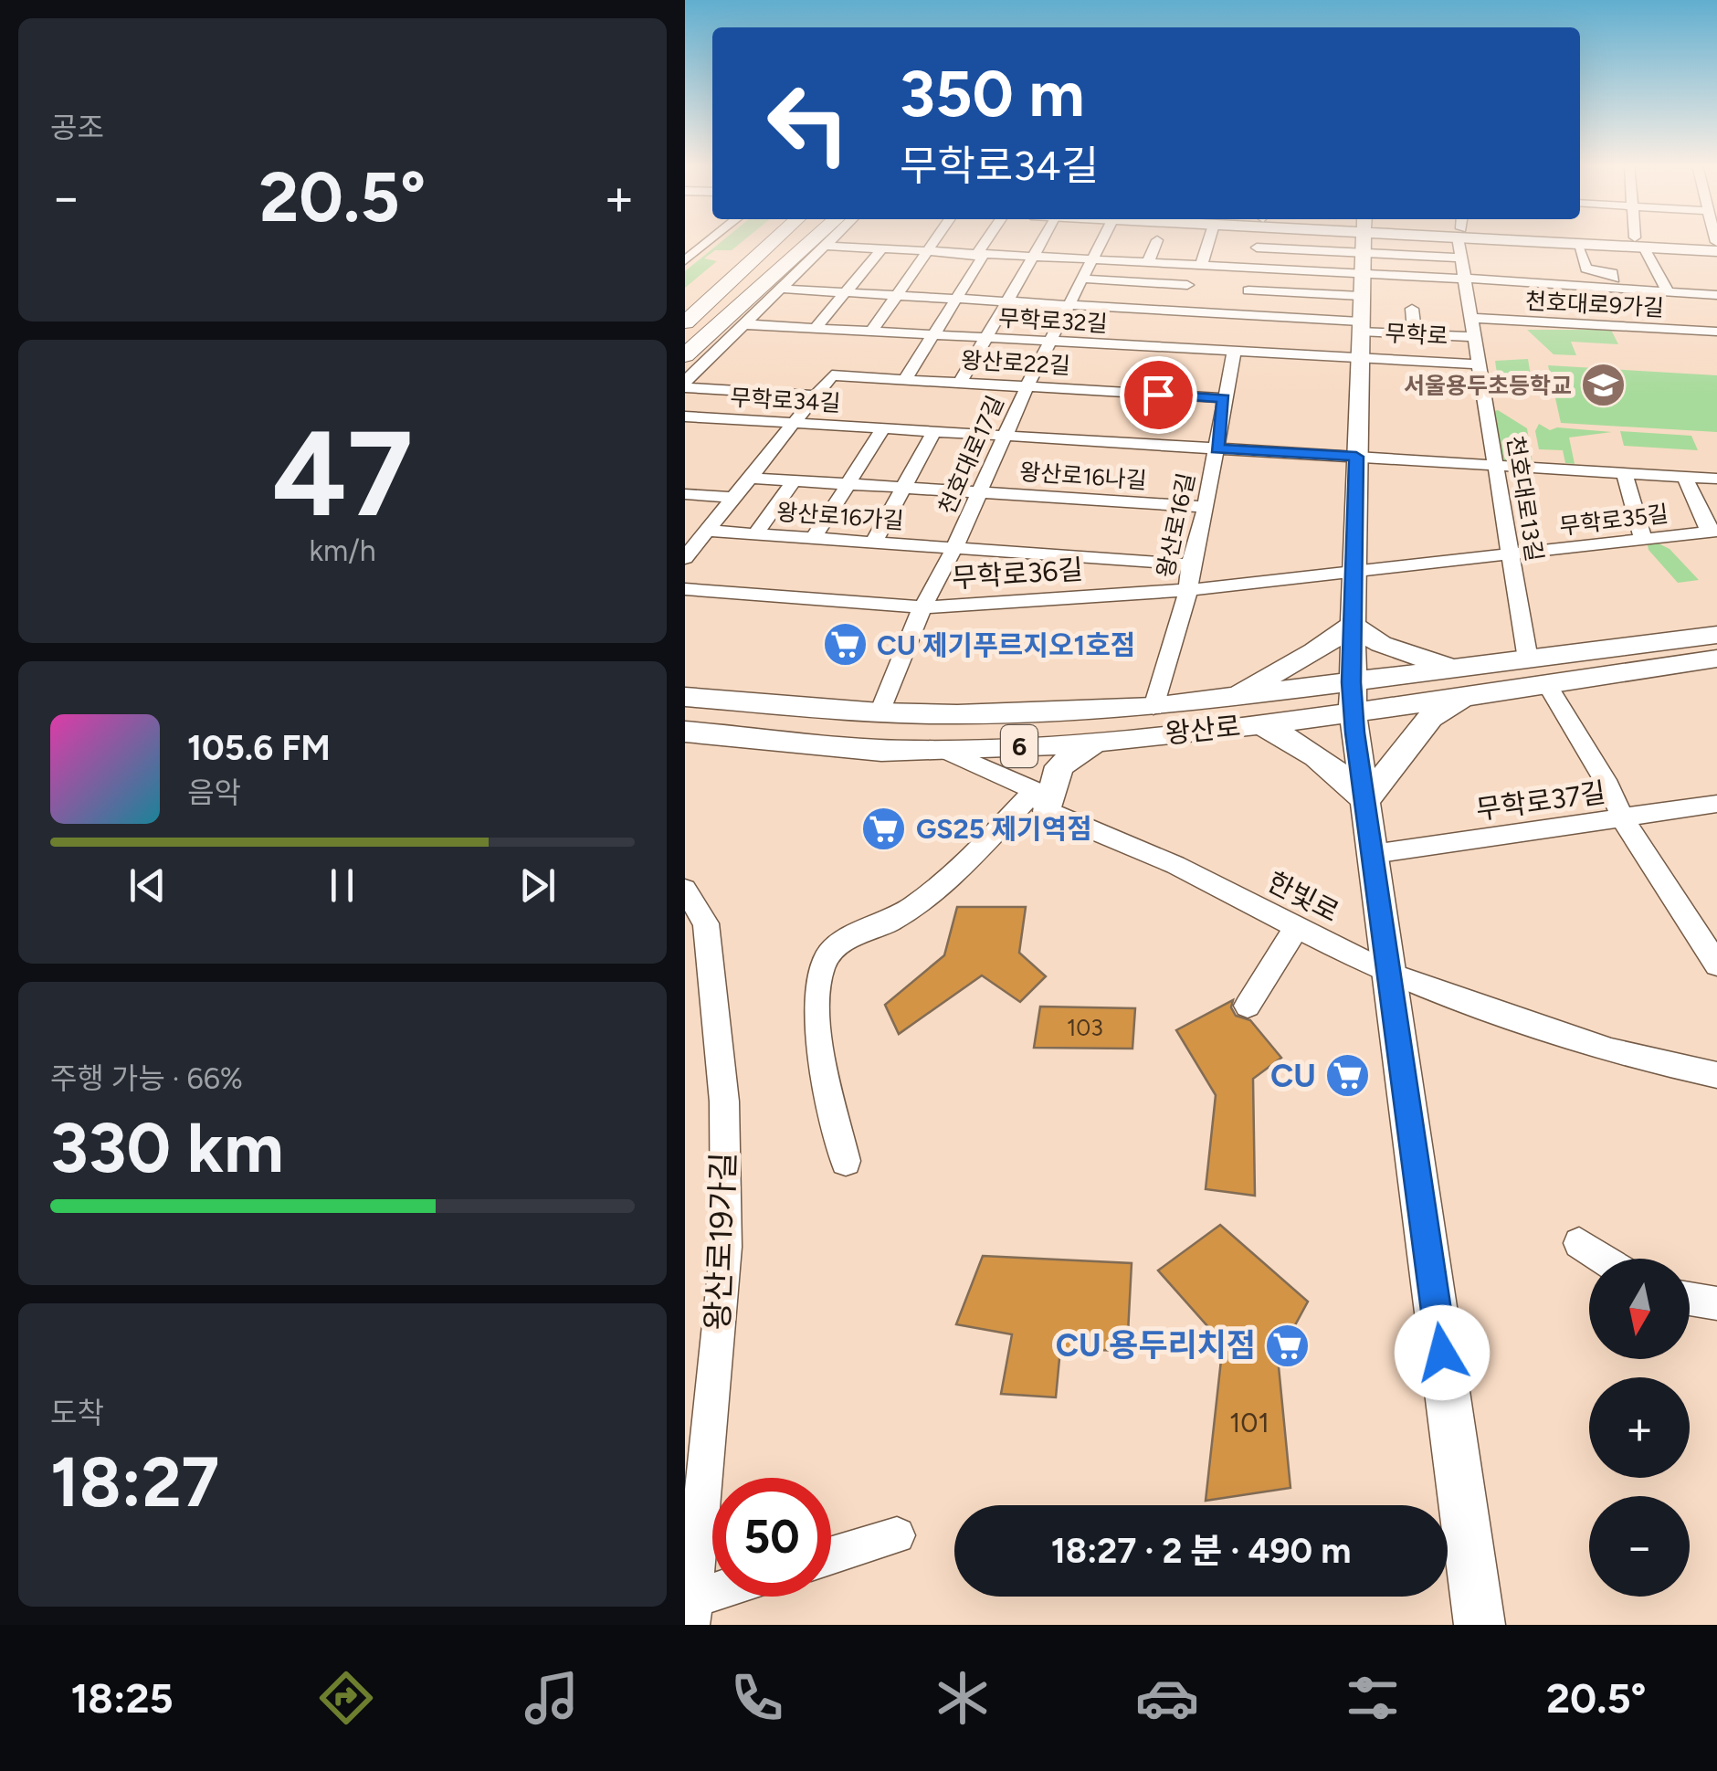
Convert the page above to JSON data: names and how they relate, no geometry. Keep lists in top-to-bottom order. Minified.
{"streets":{"main road":["무학로","왕산로","6"],"street":["천호대로9가길","무학로32길","왕산로22길","무학로34길","천호대로17길","왕산로16나길","천호대로13길","왕산로16가길","무학로35길","왕산로16길","무학로36길","무학로37길","한빛로","왕산로19가길"]},"crossings":[["천호대로9가길","천호대로13길"],["무학로32길","무학로"],["무학로32길","천호대로17길"],["무학로32길","왕산로16길"],["무학로","무학로34길"],["무학로","천호대로13길"],["무학로","무학로35길"],["무학로","무학로36길"],["무학로","왕산로"],["무학로","무학로37길"],["무학로","한빛로"],["왕산로22길","무학로34길"],["왕산로22길","천호대로17길"],["왕산로22길","왕산로16나길"],["왕산로22길","왕산로16가길"],["왕산로22길","왕산로16길"],["무학로34길","천호대로17길"],["무학로34길","천호대로13길"],["무학로34길","왕산로16길"],["천호대로17길","왕산로16나길"],["천호대로17길","왕산로16가길"],["천호대로17길","무학로36길"],["천호대로17길","왕산로"],["왕산로16나길","왕산로16길"],["천호대로13길","무학로35길"],["천호대로13길","왕산로"],["왕산로16가길","왕산로16길"],["무학로35길","무학로36길"],["왕산로16길","무학로36길"],["왕산로16길","왕산로"],["왕산로","한빛로"]],"places":{"school or university":["서울용두초등학교"],"supermarket":["CU 제기푸르지오1호점","GS25 제기역점","CU","CU 용두리치점"]},"house_numbers":["103","101"],"north":"bottom","page":{"tile":["공조",["47","km/h"],["주행 가능 · 66%","330 km"],["도착","18:27"]],"turn":["350 m","무학로34길"],"heat":["−","20.5°","+"],"song":["105.6 FM","음악"],"map_buttons":["+","−"],"limit":"50","trip":"18:27 · 2 분 · 490 m","tabs":["18:25","20.5°"]}}
